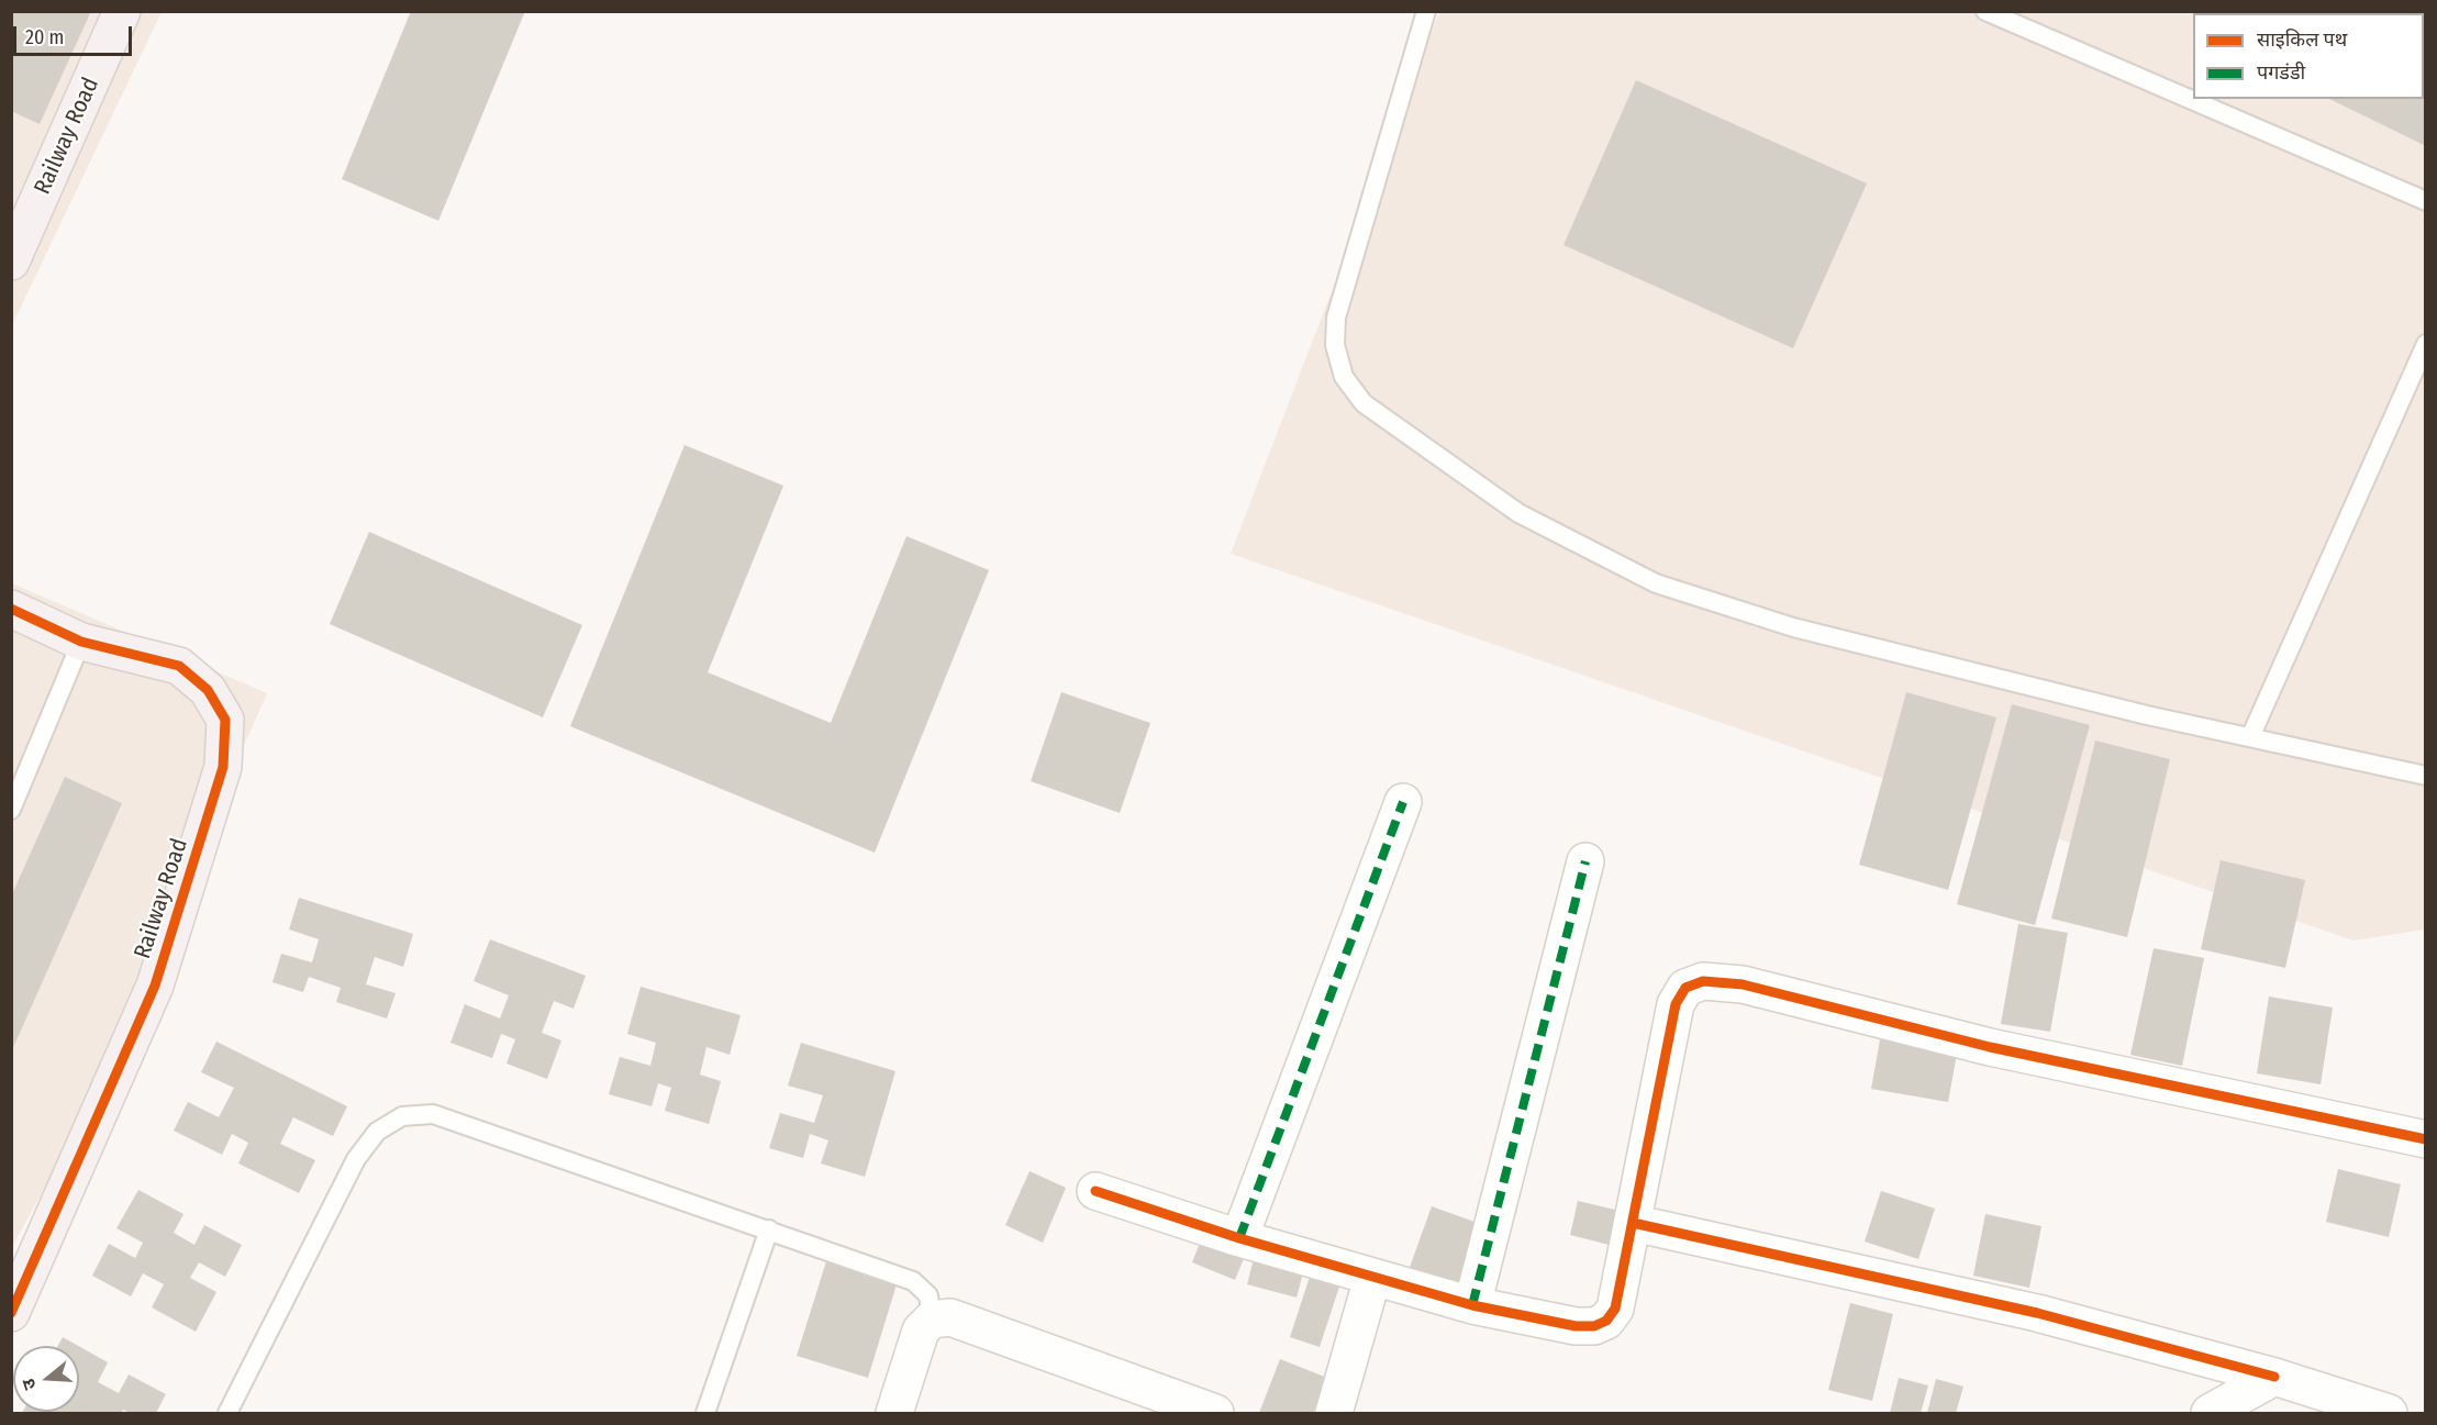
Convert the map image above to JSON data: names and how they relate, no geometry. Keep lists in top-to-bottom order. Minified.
{"streets":{"street":["Railway Road"]},"legend":["साइकिल पथ","पगडंडी"],"scale_bar":"20 m","north":"left"}
